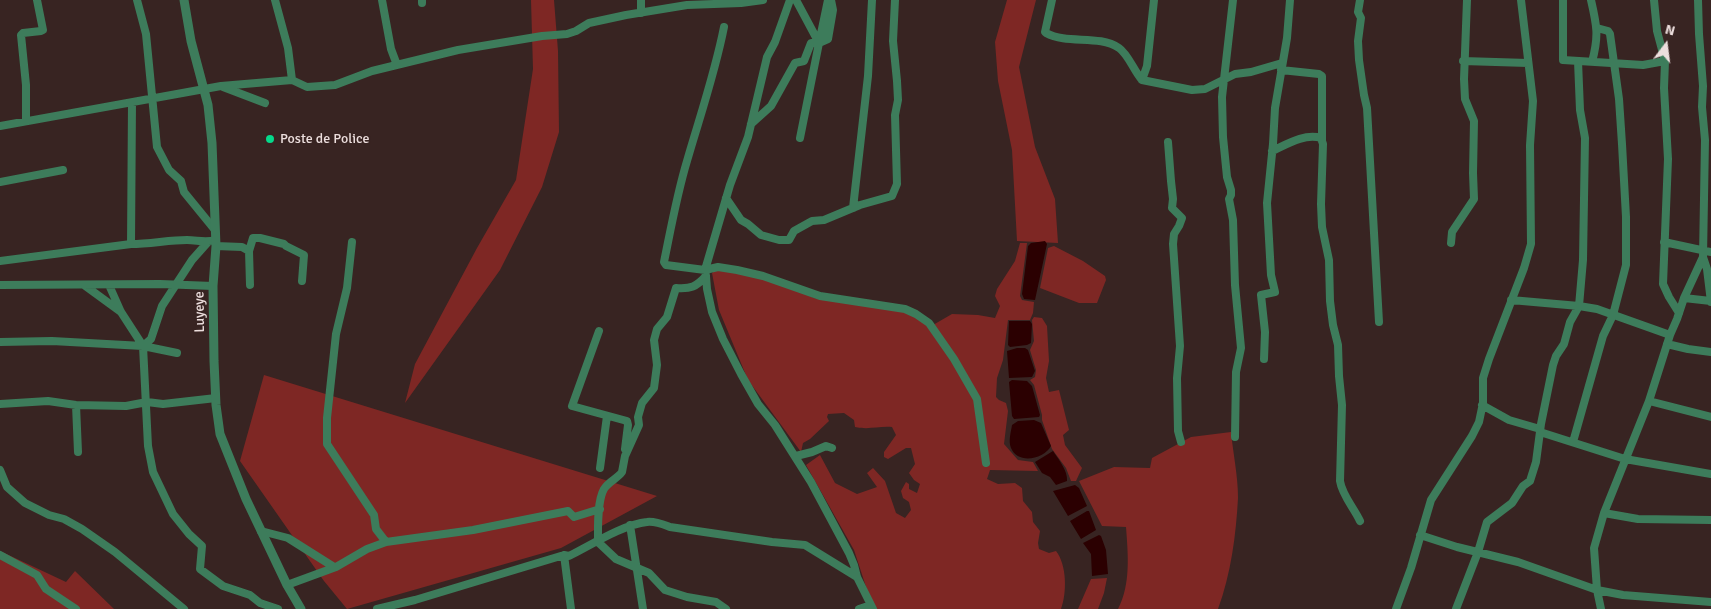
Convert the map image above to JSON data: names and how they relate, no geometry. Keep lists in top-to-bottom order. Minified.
{"streets":{"street":["Luyeye"]},"places":["Poste de Police"],"north":"top"}
